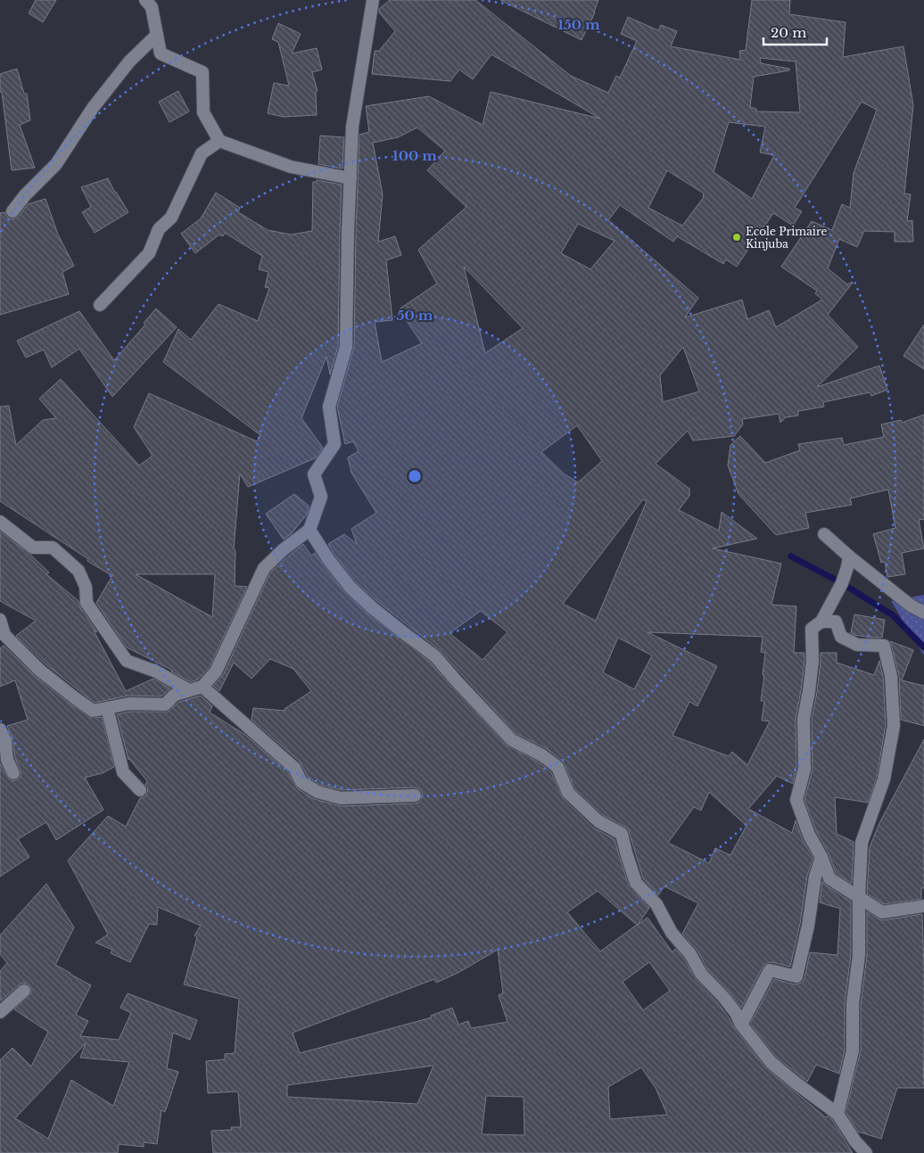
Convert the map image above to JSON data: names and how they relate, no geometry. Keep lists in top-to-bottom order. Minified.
{"places":["Ecole Primaire Kinjuba"],"scale_bar":"20 m","rings":["150 m","100 m","50 m"]}
